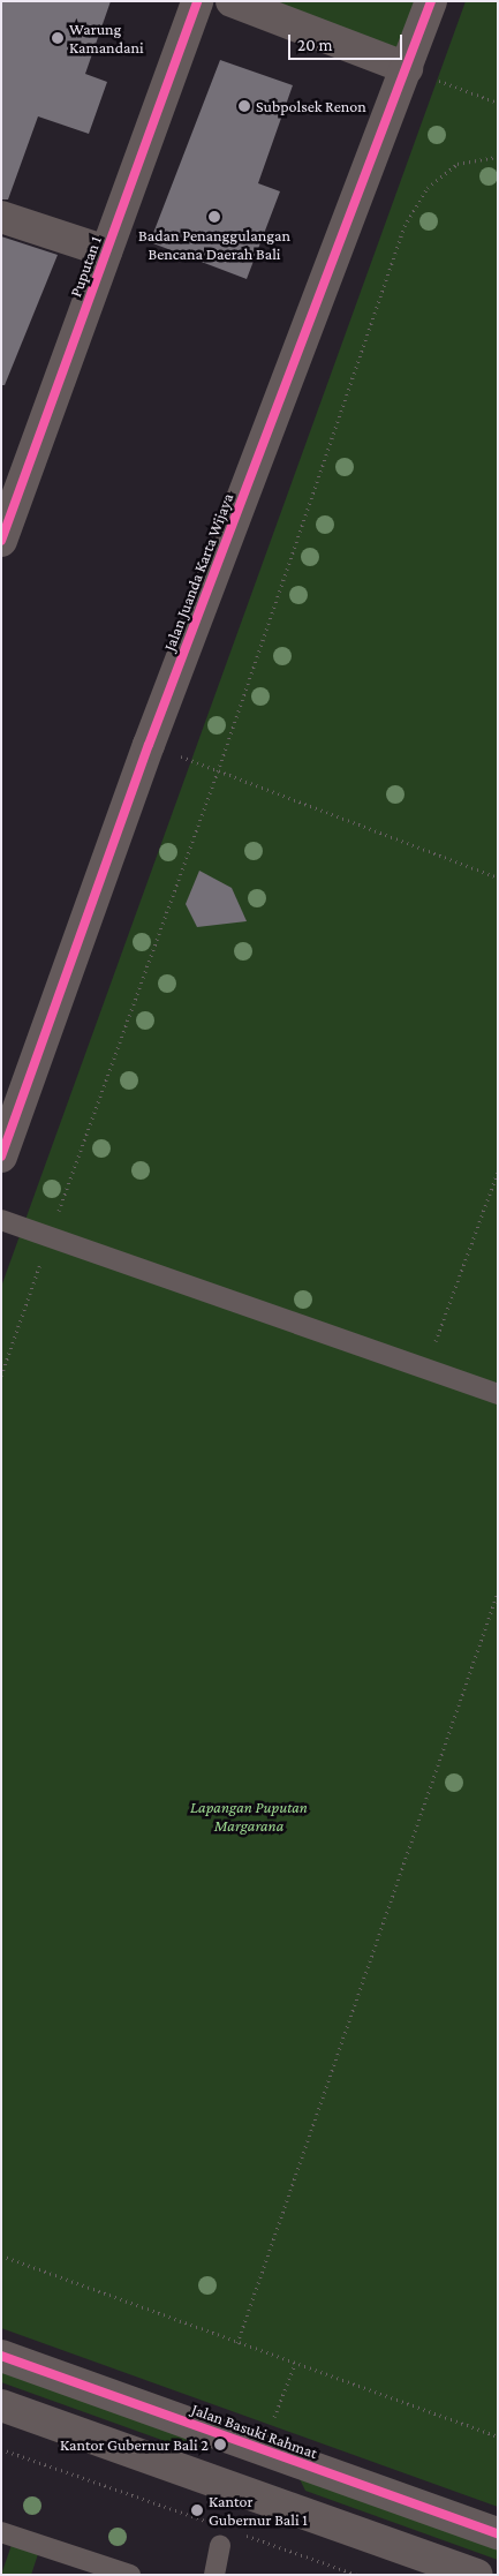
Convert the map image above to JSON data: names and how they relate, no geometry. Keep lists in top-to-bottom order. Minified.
{"streets":{"street":["Puputan 1","Jalan Juanda Karta Wijaya","Jalan Basuki Rahmat"]},"parks":["Lapangan Puputan Margarana"],"places":["Warung Kamandani","Subpolsek Renon","Badan Penanggulangan Bencana Daerah Bali","Kantor Gubernur Bali 2","Kantor Gubernur Bali 1"],"scale_bar":"20 m"}
